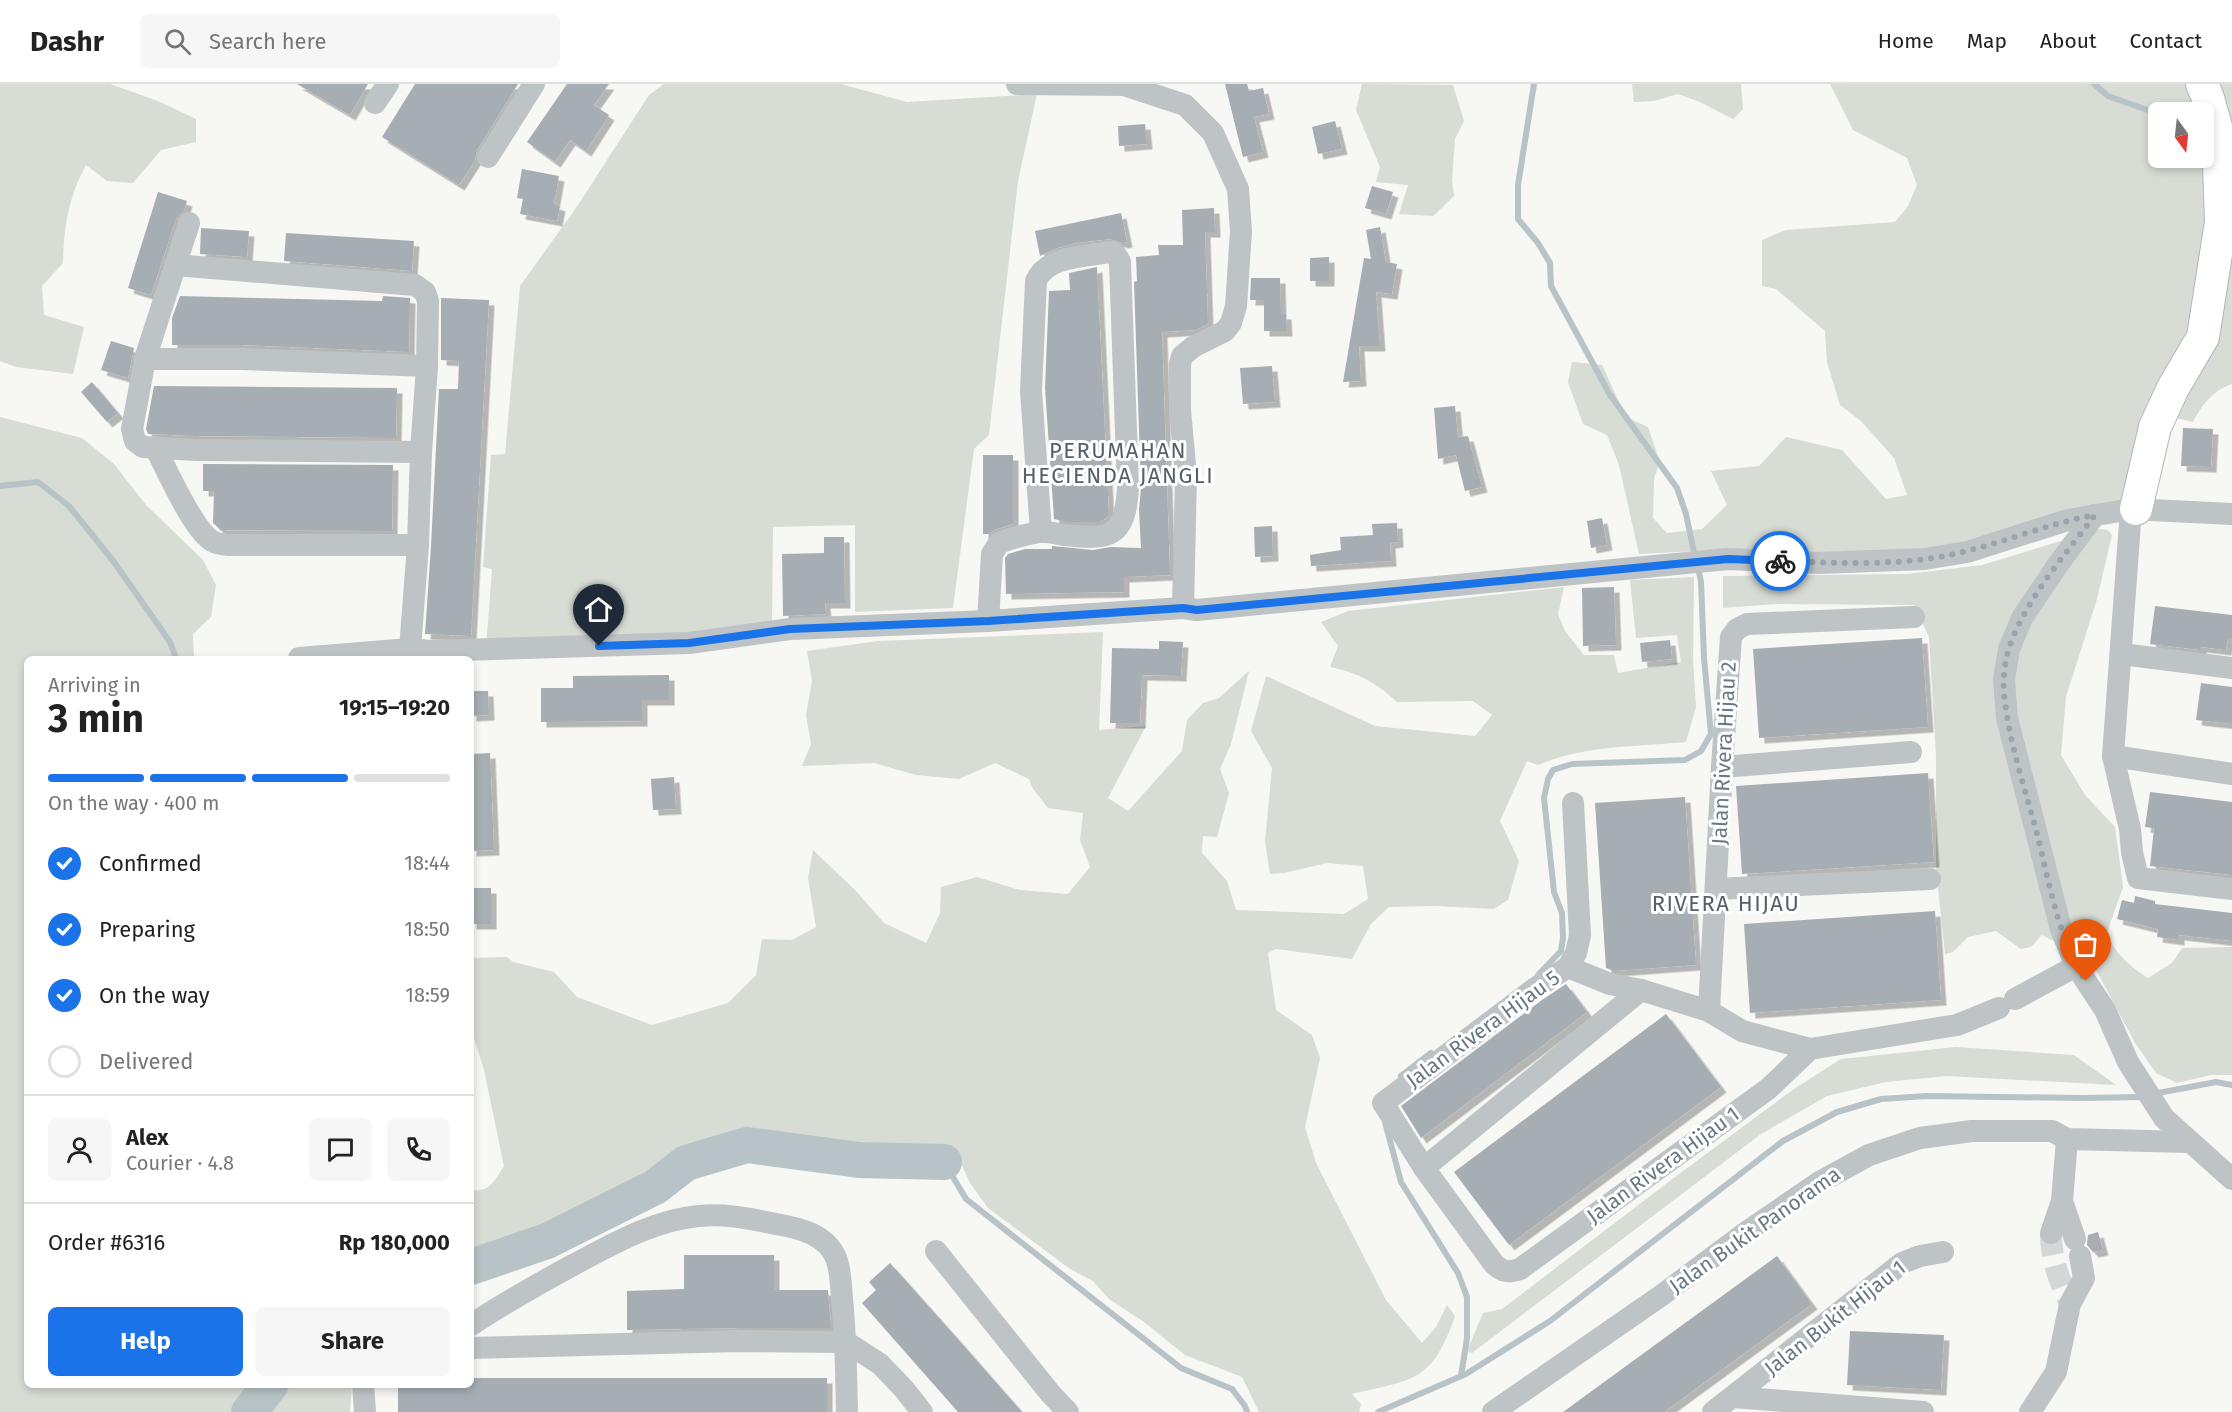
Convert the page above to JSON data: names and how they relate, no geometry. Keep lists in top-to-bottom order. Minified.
{"streets":{"street":["Jalan Rivera Hijau 2","Jalan Rivera Hijau 5","Jalan Rivera Hijau 1","Jalan Bukit Panorama","Jalan Bukit Hijau 1"]},"crossings":[["Jalan Rivera Hijau 5","Jalan Rivera Hijau 1"]],"districts":["PERUMAHAN HECIENDA JANGLI","RIVERA HIJAU"],"north":"bottom","page":{"header":"Dashr","search":"Search here","nav":["Home","Map","About","Contact"],"heading":["3 min","Arriving in","19:15–19:20"],"panel":["Alex","Courier · 4.8","Order #6316","Rp 180,000"],"bar":"On the way · 400 m","list":[["Confirmed","18:44"],["Preparing","18:50"],["On the way","18:59"],"Delivered"],"buttons":["Help","Share"]}}
